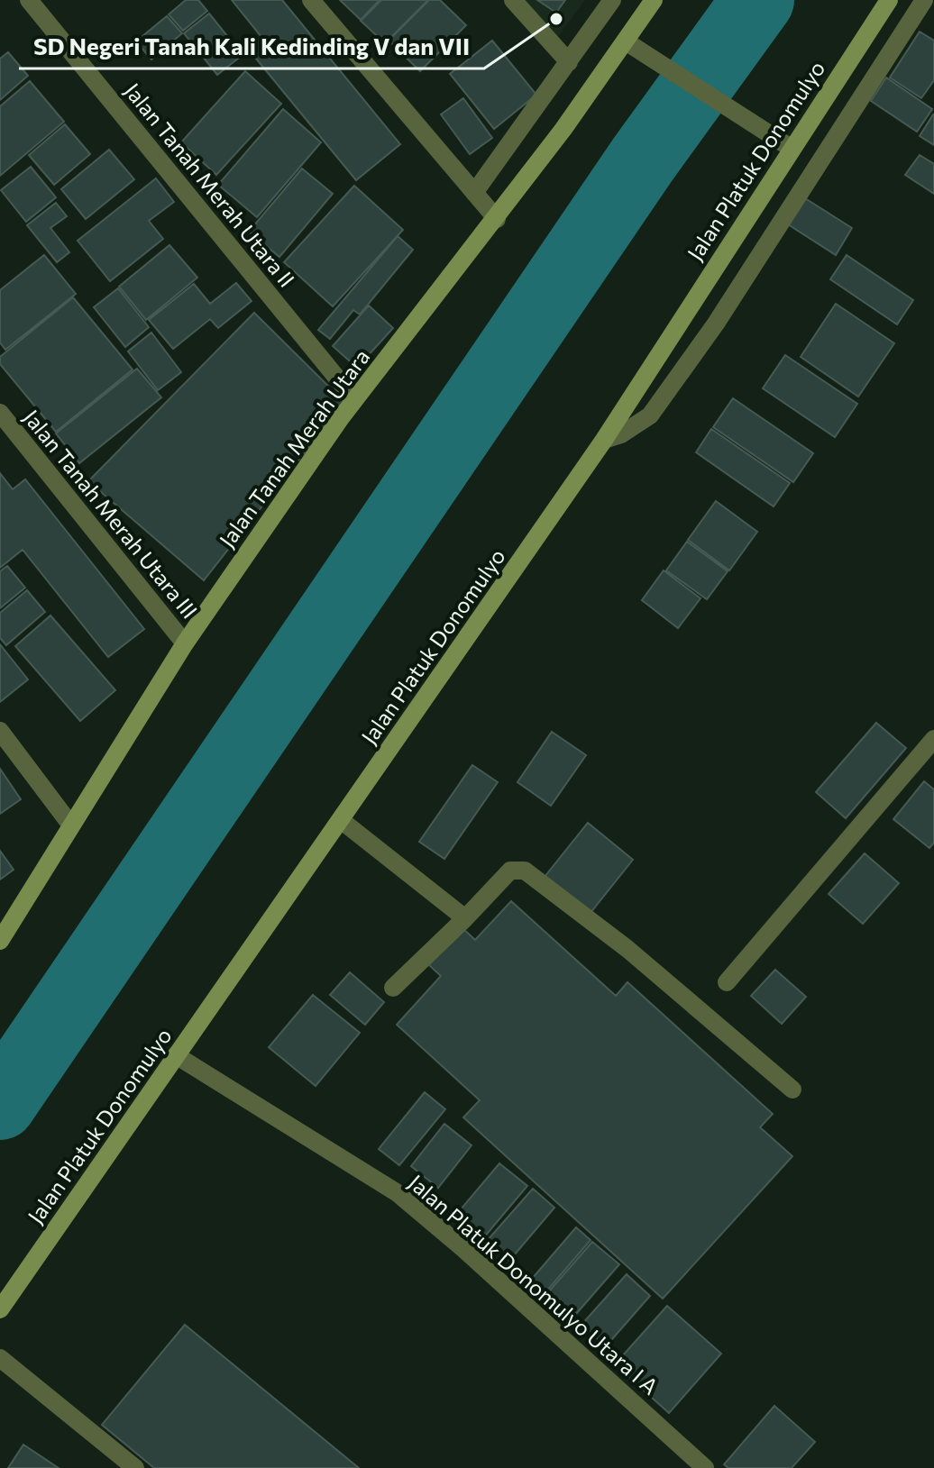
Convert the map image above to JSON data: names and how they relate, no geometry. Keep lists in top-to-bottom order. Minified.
{"streets":{"street":["Jalan Platuk Donomulyo","Jalan Tanah Merah Utara II","Jalan Tanah Merah Utara","Jalan Tanah Merah Utara III","Jalan Platuk Donomulyo Utara I A"]},"crossings":[["Jalan Platuk Donomulyo","Jalan Platuk Donomulyo Utara I A"],["Jalan Tanah Merah Utara II","Jalan Tanah Merah Utara"],["Jalan Tanah Merah Utara","Jalan Tanah Merah Utara III"]],"places":["SD Negeri Tanah Kali Kedinding V dan VII"]}
